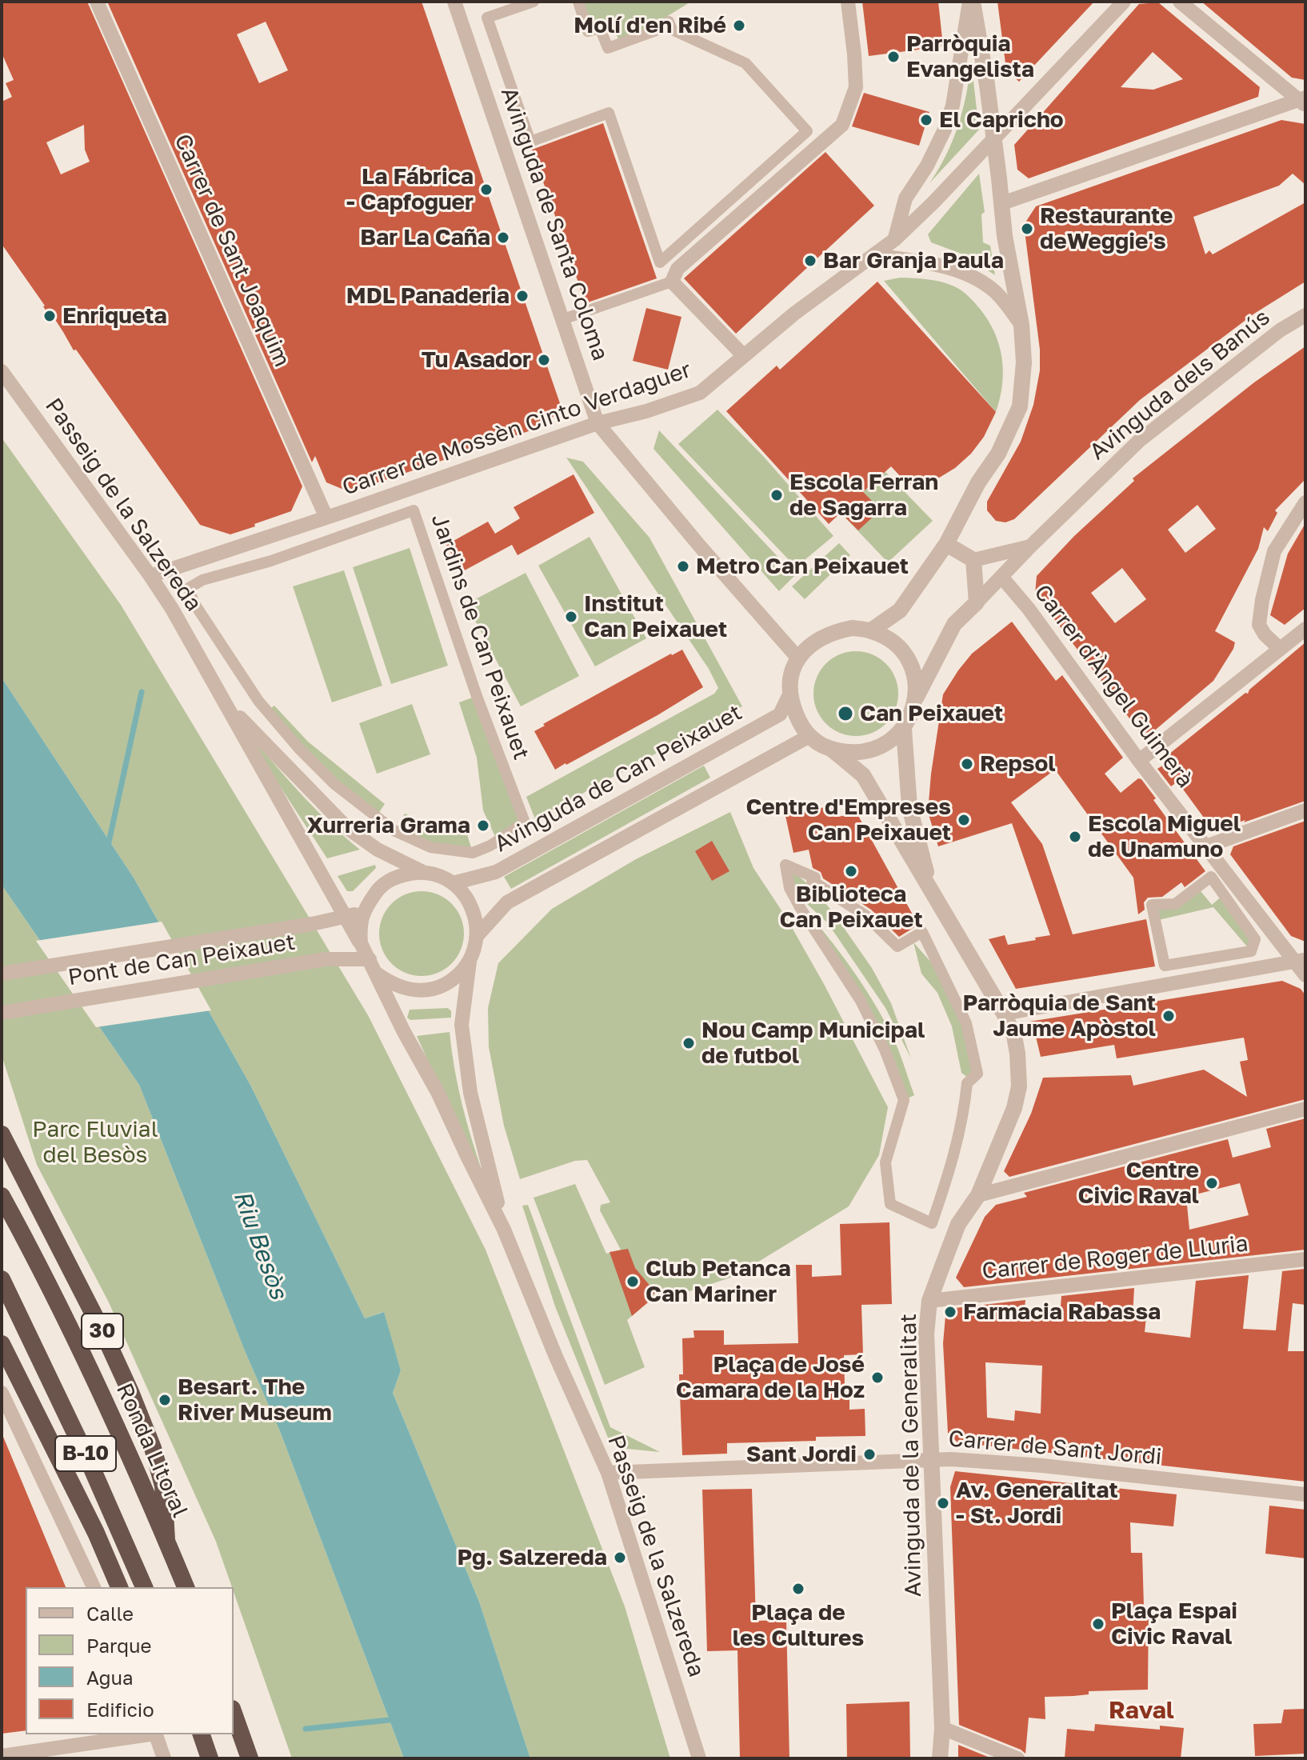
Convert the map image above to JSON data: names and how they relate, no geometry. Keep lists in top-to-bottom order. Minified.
{"streets":{"highway":["30","Ronda Litoral","B-10"],"street":["Avinguda de Santa Coloma","Carrer de Sant Joaquim","Avinguda dels Banús","Carrer de Mossèn Cinto Verdaguer","Passeig de la Salzereda","Jardins de Can Peixauet","Carrer d'Àngel Guimerà","Avinguda de Can Peixauet","Pont de Can Peixauet","Carrer de Roger de Lluria","Carrer de Sant Jordi","Avinguda de la Generalitat"]},"crossings":[["Avinguda de Santa Coloma","Avinguda dels Banús"],["Avinguda de Santa Coloma","Carrer de Mossèn Cinto Verdaguer"],["Avinguda de Santa Coloma","Avinguda de Can Peixauet"],["Avinguda de Santa Coloma","Avinguda de la Generalitat"],["Carrer de Sant Joaquim","Carrer de Mossèn Cinto Verdaguer"],["Avinguda dels Banús","Carrer d'Àngel Guimerà"],["Avinguda dels Banús","Avinguda de Can Peixauet"],["Avinguda dels Banús","Avinguda de la Generalitat"],["Carrer de Mossèn Cinto Verdaguer","Passeig de la Salzereda"],["Passeig de la Salzereda","Avinguda de Can Peixauet"],["Passeig de la Salzereda","Pont de Can Peixauet"],["Passeig de la Salzereda","Carrer de Sant Jordi"],["Avinguda de Can Peixauet","Pont de Can Peixauet"],["Avinguda de Can Peixauet","Avinguda de la Generalitat"],["Carrer de Roger de Lluria","Avinguda de la Generalitat"],["30","Ronda Litoral"],["Carrer de Sant Jordi","Avinguda de la Generalitat"]],"districts":["Raval"],"water":["Riu Besòs"],"parks":["Parc Fluvial del Besòs"],"places":["Molí d'en Ribé","Parròquia Evangelista","El Capricho","La Fábrica - Capfoguer","Restaurante deWeggie's","Bar La Caña","Bar Granja Paula","MDL Panaderia","Enriqueta","Tu Asador","Escola Ferran de Sagarra","Metro Can Peixauet","Institut Can Peixauet","Can Peixauet","Repsol","Centre d'Empreses Can Peixauet","Xurreria Grama","Escola Miguel de Unamuno","Biblioteca Can Peixauet","Parròquia de Sant Jaume Apòstol","Nou Camp Municipal de futbol","Centre Civic Raval","Club Petanca Can Mariner","Farmacia Rabassa","Plaça de José Camara de la Hoz","Besart. The River Museum","Sant Jordi","Av. Generalitat - St. Jordi","Pg. Salzereda","Plaça de les Cultures","Plaça Espai Civic Raval"],"legend":["Calle","Parque","Agua","Edificio"]}
